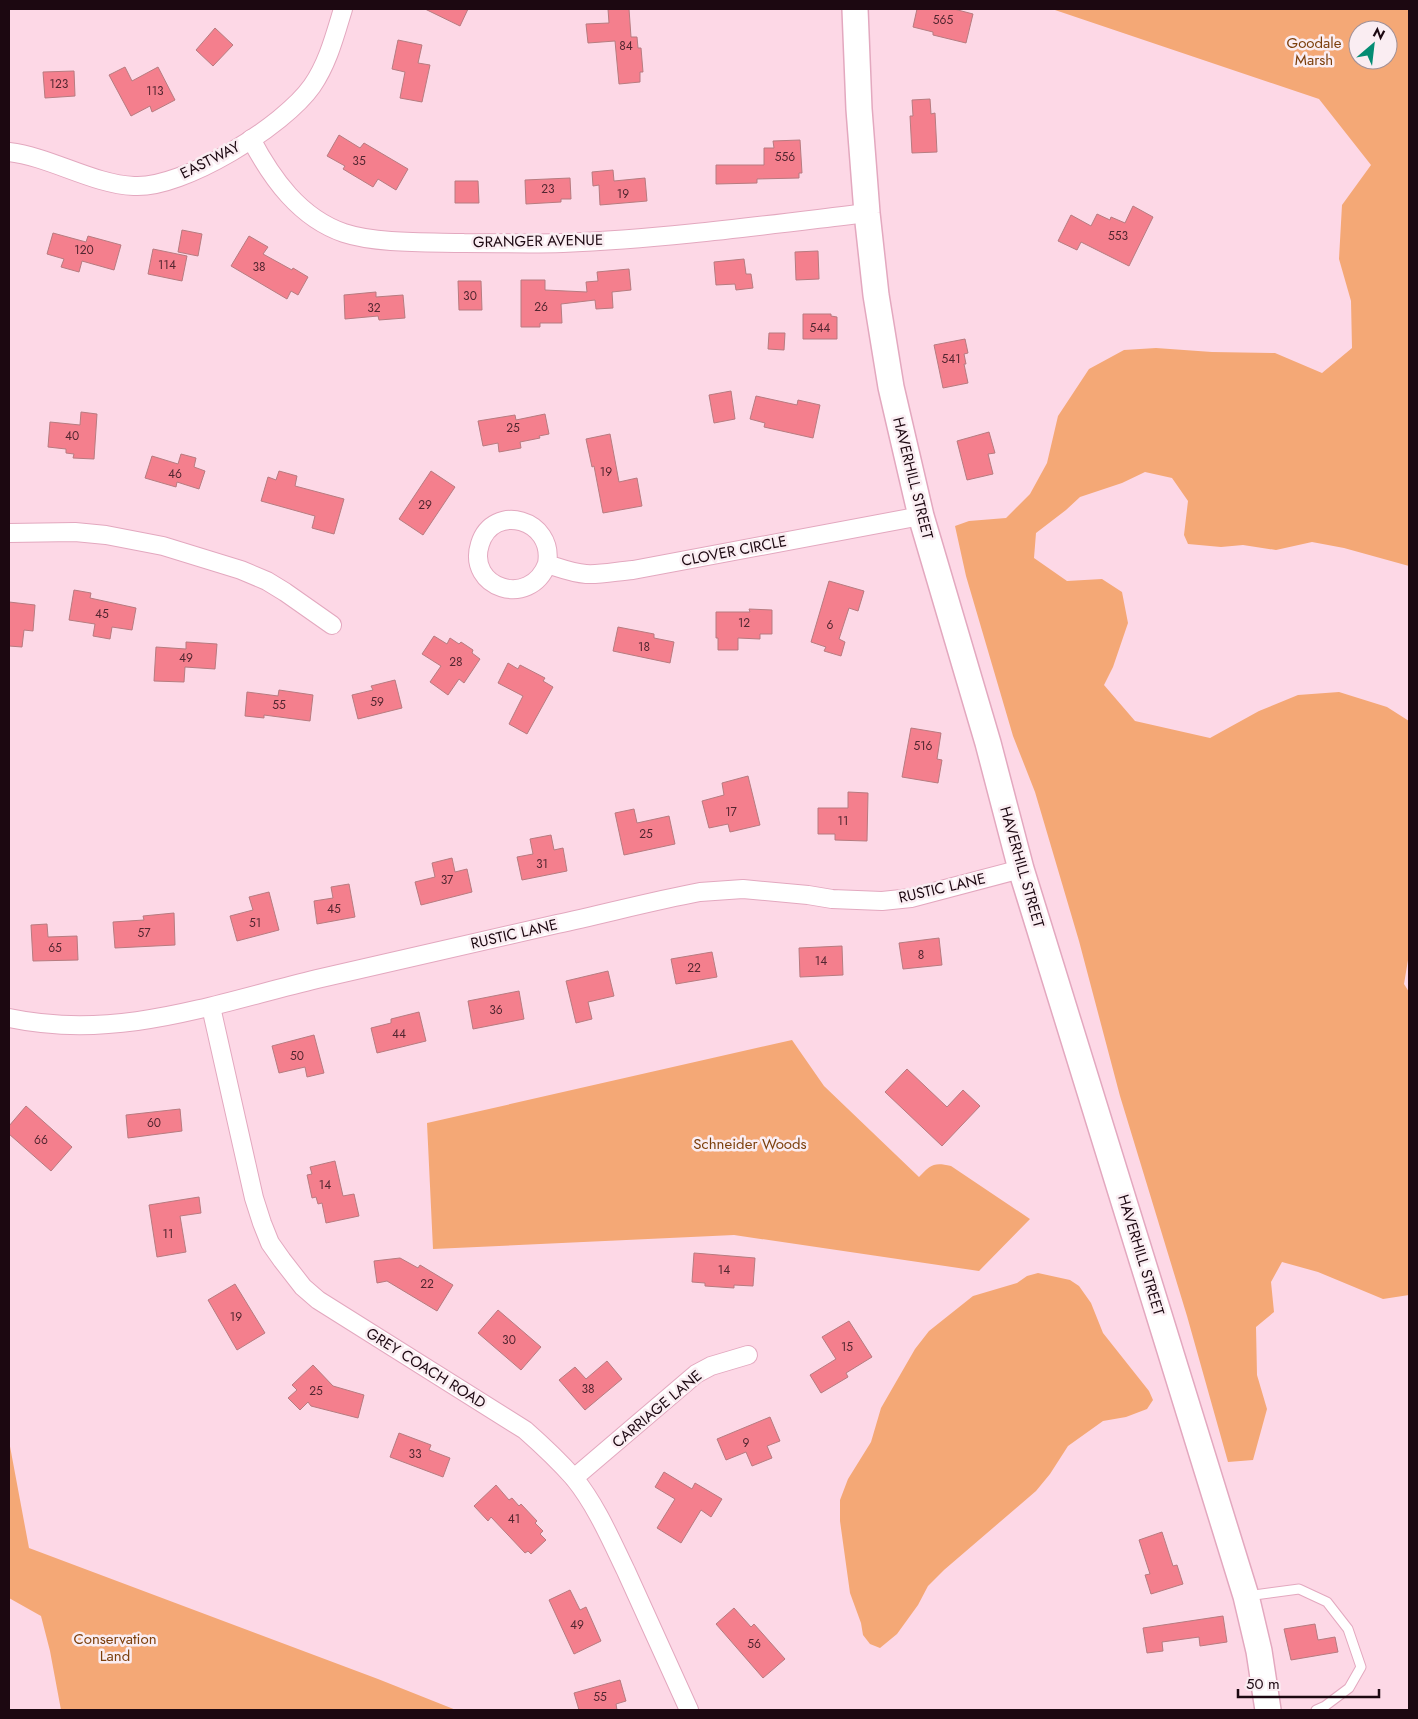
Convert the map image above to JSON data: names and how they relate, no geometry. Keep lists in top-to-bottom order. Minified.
{"streets":{"street":["EASTWAY","GRANGER AVENUE","HAVERHILL STREET","CLOVER CIRCLE","RUSTIC LANE","GREY COACH ROAD","CARRIAGE LANE"]},"crossings":[["EASTWAY","GRANGER AVENUE"],["GRANGER AVENUE","HAVERHILL STREET"],["HAVERHILL STREET","CLOVER CIRCLE"],["HAVERHILL STREET","RUSTIC LANE"],["RUSTIC LANE","GREY COACH ROAD"],["GREY COACH ROAD","CARRIAGE LANE"]],"parks":["Goodale Marsh","Schneider Woods","Conservation Land"],"house_numbers":["565","84","123","113","556","35","23","19","553","120","114","38","30","26","32","544","541","25","40","19","46","29","45","12","6","18","49","28","59","55","516","17","11","25","31","37","45","51","57","65","8","14","22","36","44","50","60","66","14","11","14","22","19","30","15","38","25","9","33","41","49","56","55"],"scale_bar":"50 m","north":"top right"}
